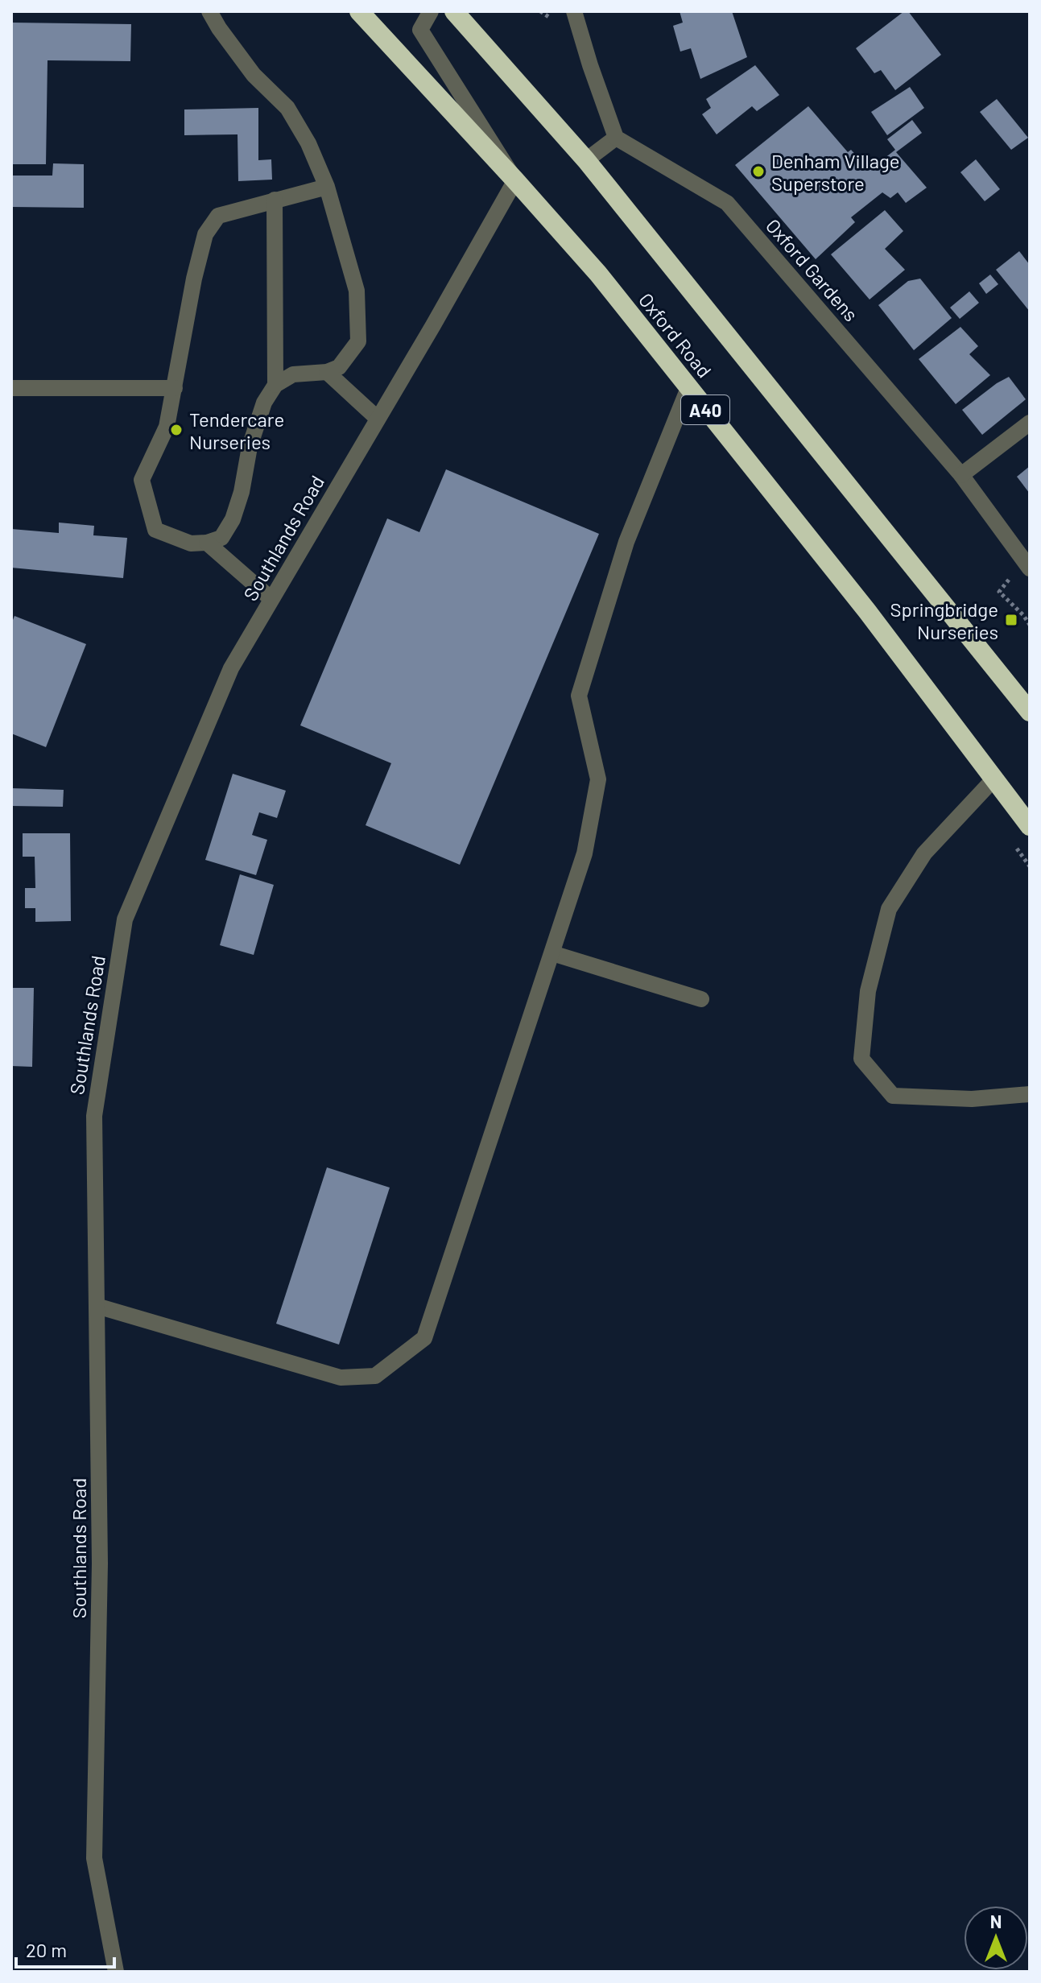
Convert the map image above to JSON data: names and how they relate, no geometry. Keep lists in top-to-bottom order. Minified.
{"streets":{"highway":["Oxford Road","A40"],"street":["Oxford Gardens","Southlands Road"]},"crossings":[["Oxford Road","Southlands Road"]],"places":{"other":["Denham Village Superstore","Tendercare Nurseries"],"transit":["Springbridge Nurseries"]},"scale_bar":"20 m","north":"top"}
